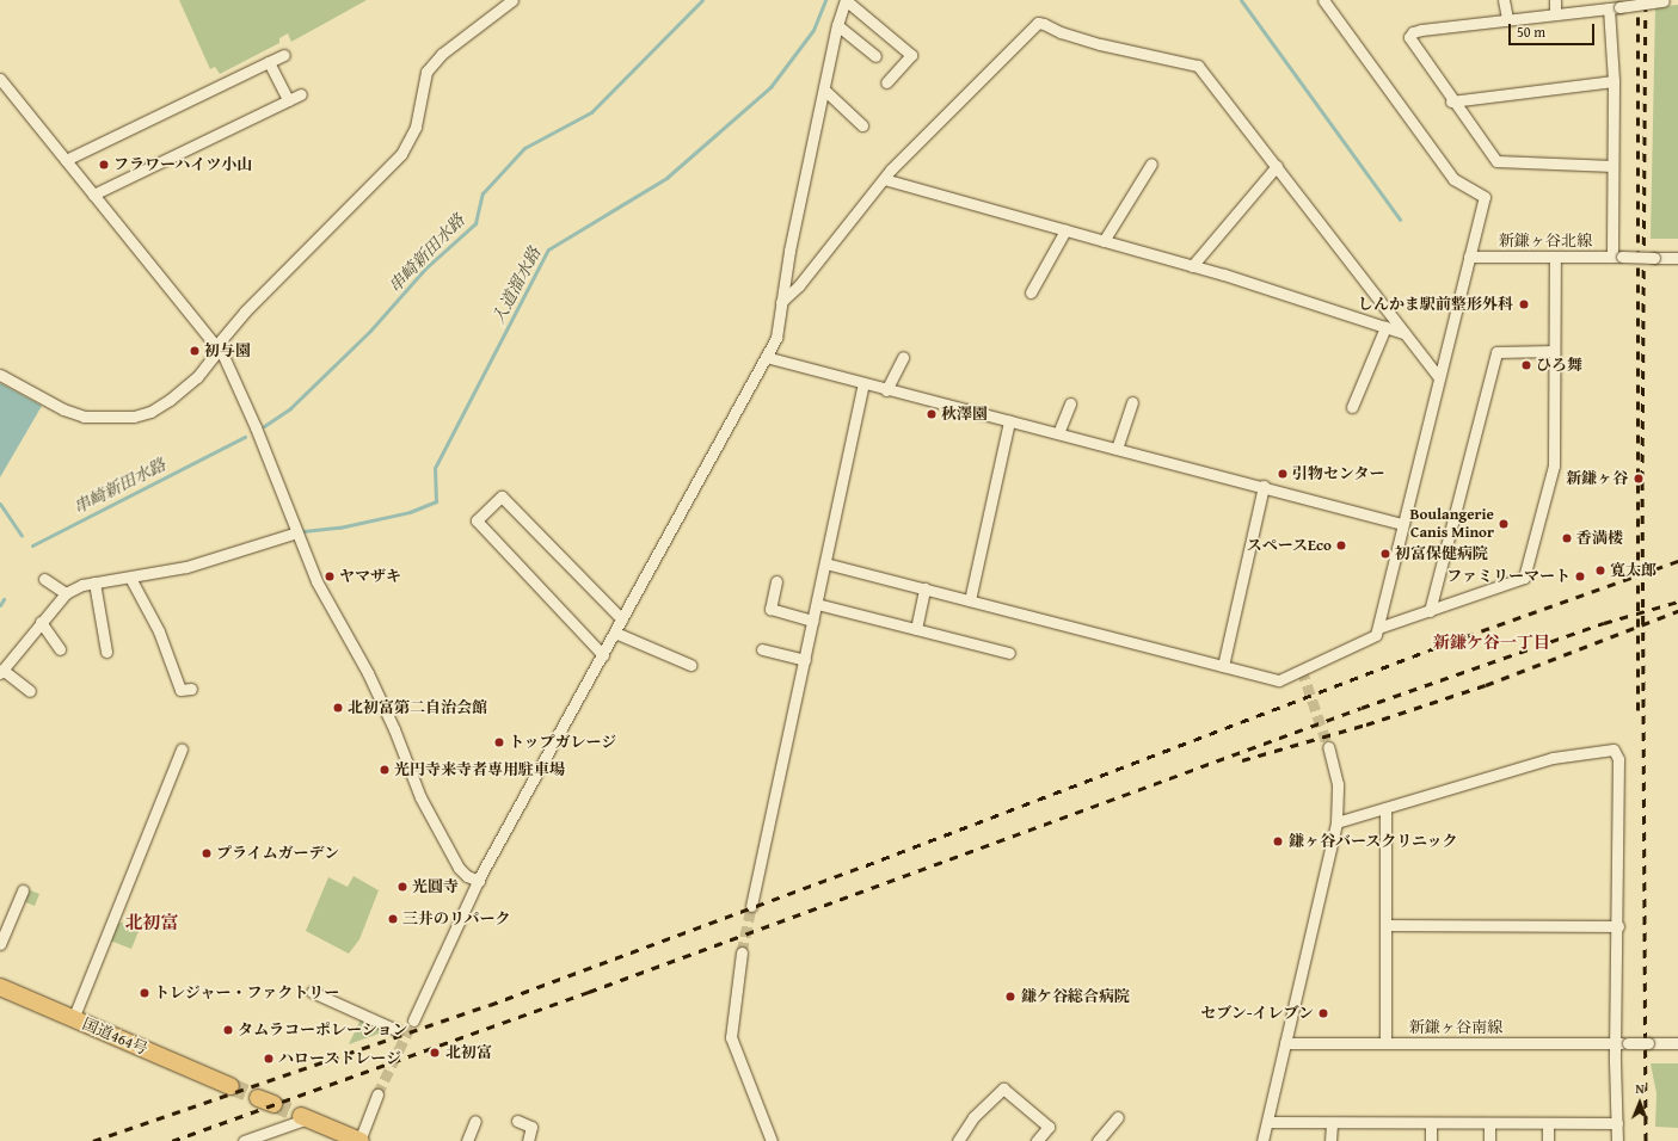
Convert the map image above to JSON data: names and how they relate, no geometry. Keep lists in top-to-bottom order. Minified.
{"streets":{"highway":["国道464号"],"street":["新鎌ヶ谷北線","新鎌ヶ谷南線"]},"districts":["新鎌ケ谷一丁目","北初富"],"water":["串崎新田水路","入道溜水路"],"places":["フラワーハイツ小山","しんかま駅前整形外科","初与園","ひろ舞","秋澤園","引物センター","新鎌ヶ谷","Boulangerie Canis Minor","香満楼","スペースEco","初富保健病院","寛太郎","ヤマザキ","ファミリーマート","北初富第二自治会館","トップガレージ","光円寺来寺者専用駐車場","鎌ヶ谷バースクリニック","プライムガーデン","光圓寺","三井のリパーク","トレジャー・ファクトリー","鎌ケ谷総合病院","セブン-イレブン","タムラコーポレーション","北初富","ハローストレージ"],"scale_bar":"50 m","north":"top"}
